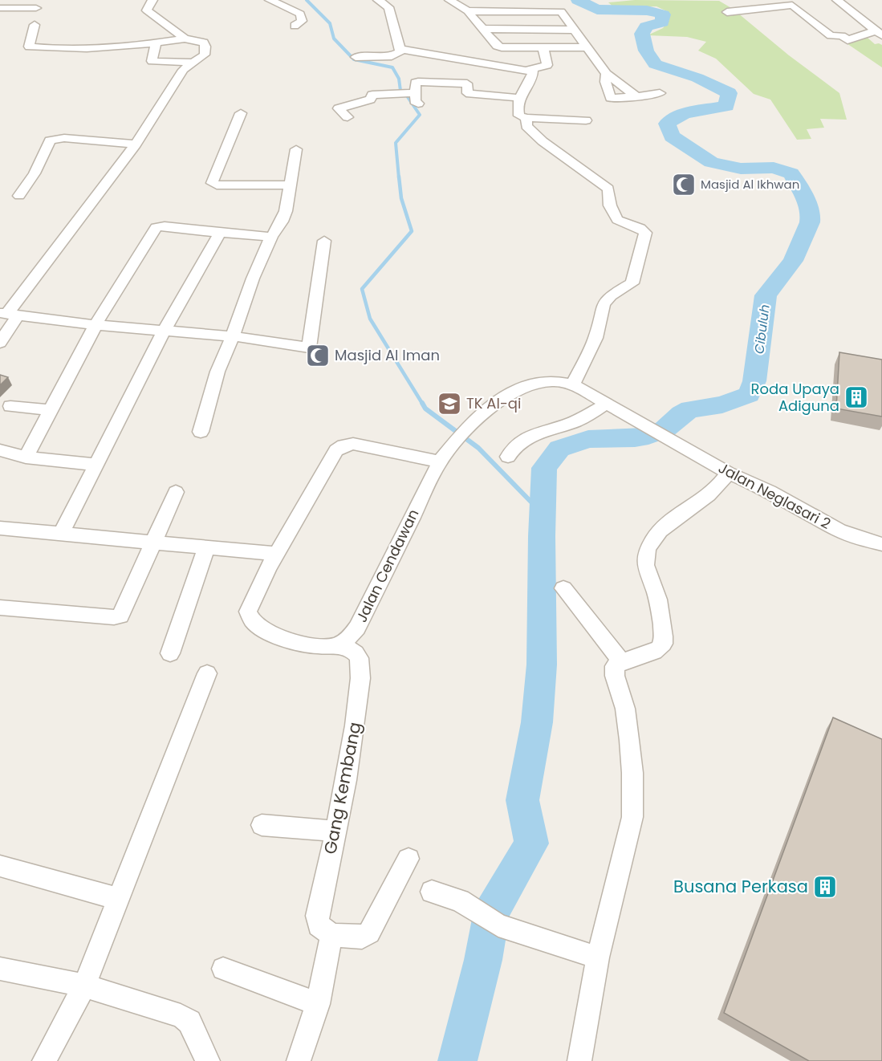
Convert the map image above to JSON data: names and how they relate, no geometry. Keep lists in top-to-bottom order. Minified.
{"streets":{"street":["Jalan Neglasari 2","Jalan Cendawan","Gang Kembang"]},"crossings":[["Jalan Neglasari 2","Jalan Cendawan"],["Jalan Cendawan","Gang Kembang"]],"water":["Cibuluh"],"places":{"mosque":["Masjid Al Ikhwan","Masjid Al Iman"],"building":["Roda Upaya Adiguna","Busana Perkasa"],"school or university":["TK Al-qi"]}}
